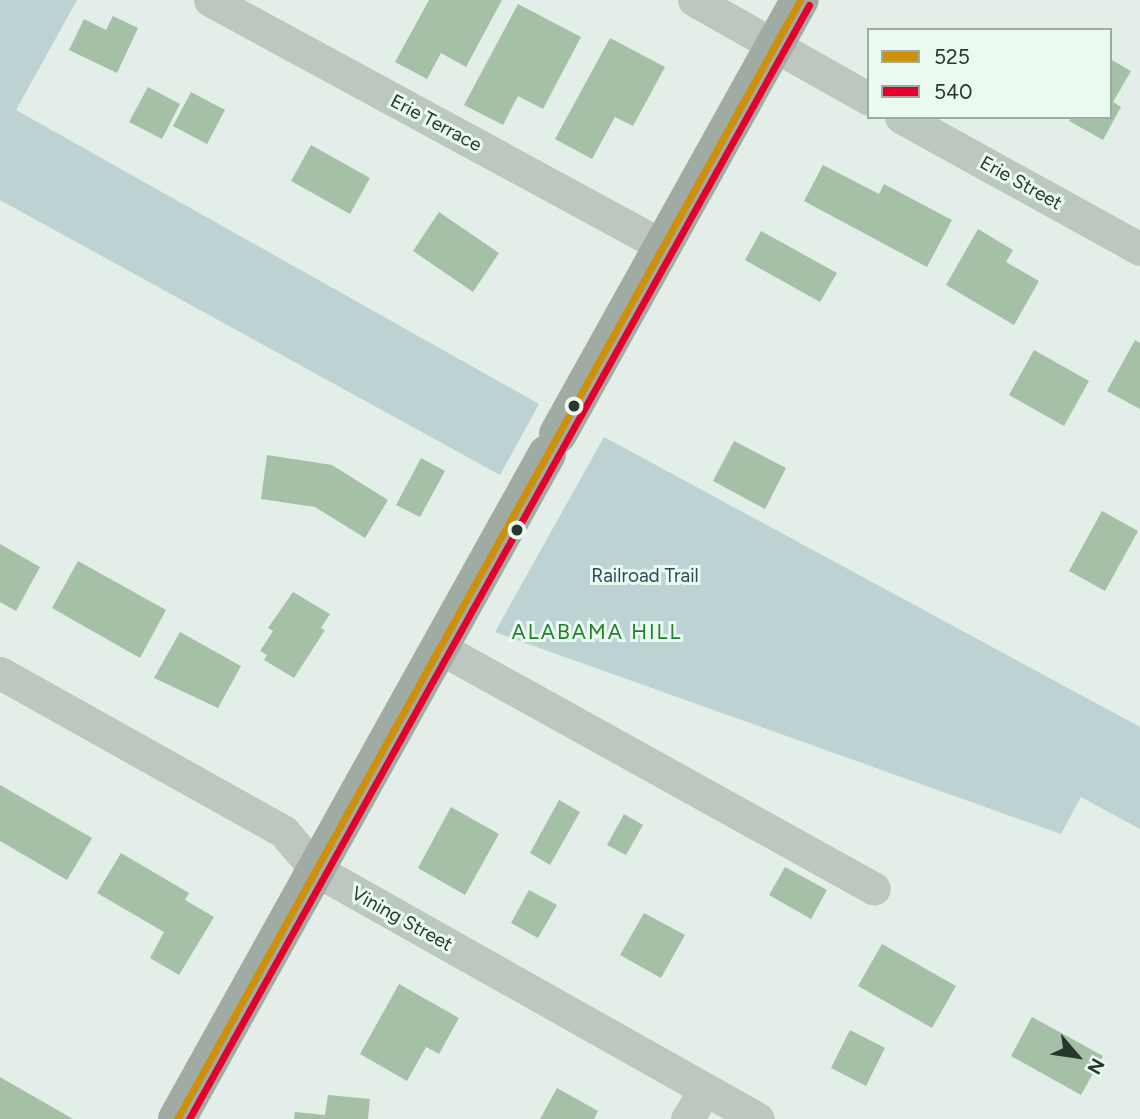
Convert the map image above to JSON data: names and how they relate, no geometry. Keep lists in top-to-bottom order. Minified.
{"streets":{"street":["Erie Terrace","Erie Street","Vining Street"]},"districts":["ALABAMA HILL"],"parks":["Railroad Trail"],"lines":["transit line 525","transit line 540"],"legend":["525","540"],"north":"bottom right"}
